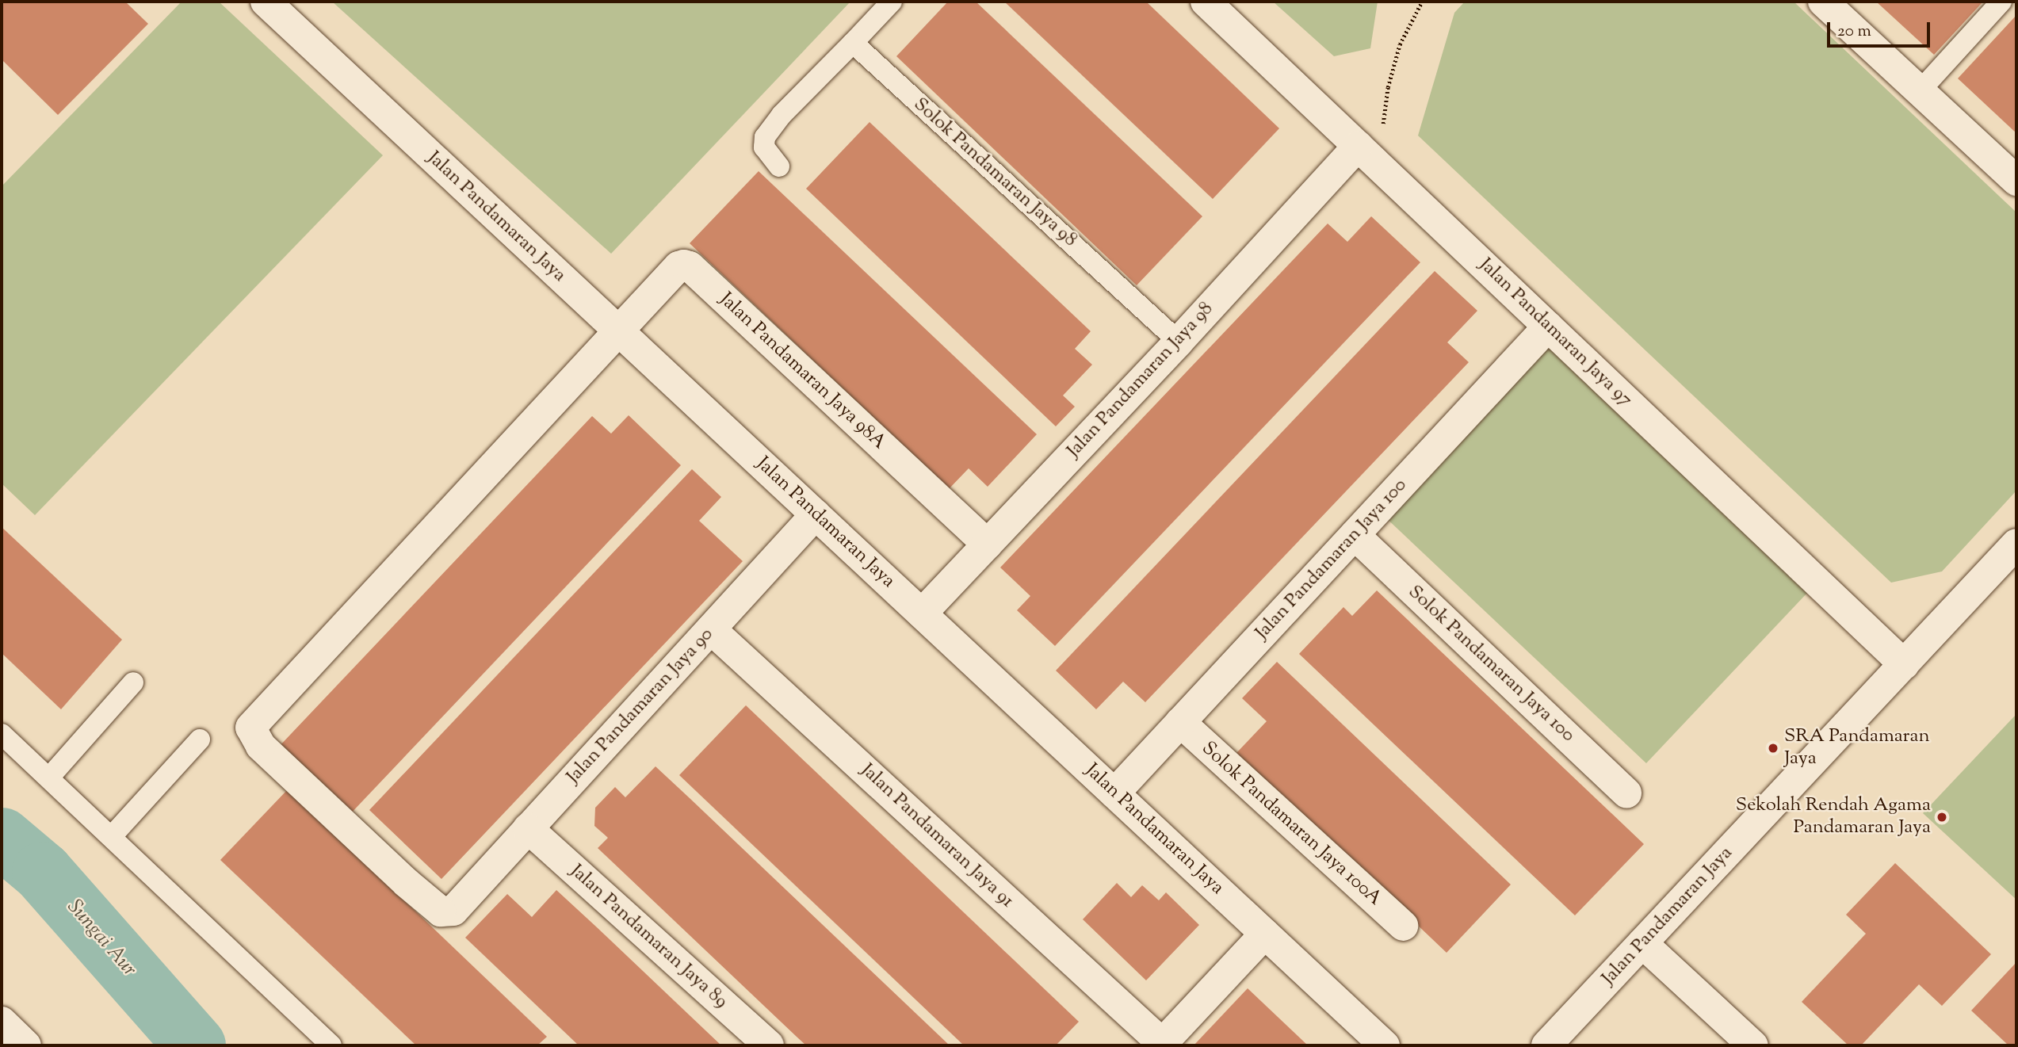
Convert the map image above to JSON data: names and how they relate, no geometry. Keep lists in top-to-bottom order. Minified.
{"streets":{"street":["Jalan Pandamaran Jaya","Jalan Pandamaran Jaya 97","Jalan Pandamaran Jaya 98A","Jalan Pandamaran Jaya 98","Jalan Pandamaran Jaya 100","Solok Pandamaran Jaya 100","Jalan Pandamaran Jaya 90","Solok Pandamaran Jaya 100A","Jalan Pandamaran Jaya 91","Jalan Pandamaran Jaya 89"],"lane":["Solok Pandamaran Jaya 98"]},"crossings":[["Solok Pandamaran Jaya 98","Jalan Pandamaran Jaya 98"],["Jalan Pandamaran Jaya","Jalan Pandamaran Jaya 97"],["Jalan Pandamaran Jaya","Jalan Pandamaran Jaya 98A"],["Jalan Pandamaran Jaya","Jalan Pandamaran Jaya 98"],["Jalan Pandamaran Jaya","Jalan Pandamaran Jaya 100"],["Jalan Pandamaran Jaya","Jalan Pandamaran Jaya 90"],["Jalan Pandamaran Jaya 97","Jalan Pandamaran Jaya 98"],["Jalan Pandamaran Jaya 97","Jalan Pandamaran Jaya 100"],["Jalan Pandamaran Jaya 98A","Jalan Pandamaran Jaya 98"],["Jalan Pandamaran Jaya 98A","Jalan Pandamaran Jaya 90"],["Jalan Pandamaran Jaya 100","Solok Pandamaran Jaya 100"],["Jalan Pandamaran Jaya 100","Solok Pandamaran Jaya 100A"],["Jalan Pandamaran Jaya 90","Jalan Pandamaran Jaya 91"],["Jalan Pandamaran Jaya 90","Jalan Pandamaran Jaya 89"]],"water":["Sungai Aur"],"places":["SRA Pandamaran Jaya","Sekolah Rendah Agama Pandamaran Jaya"],"scale_bar":"20 m"}
